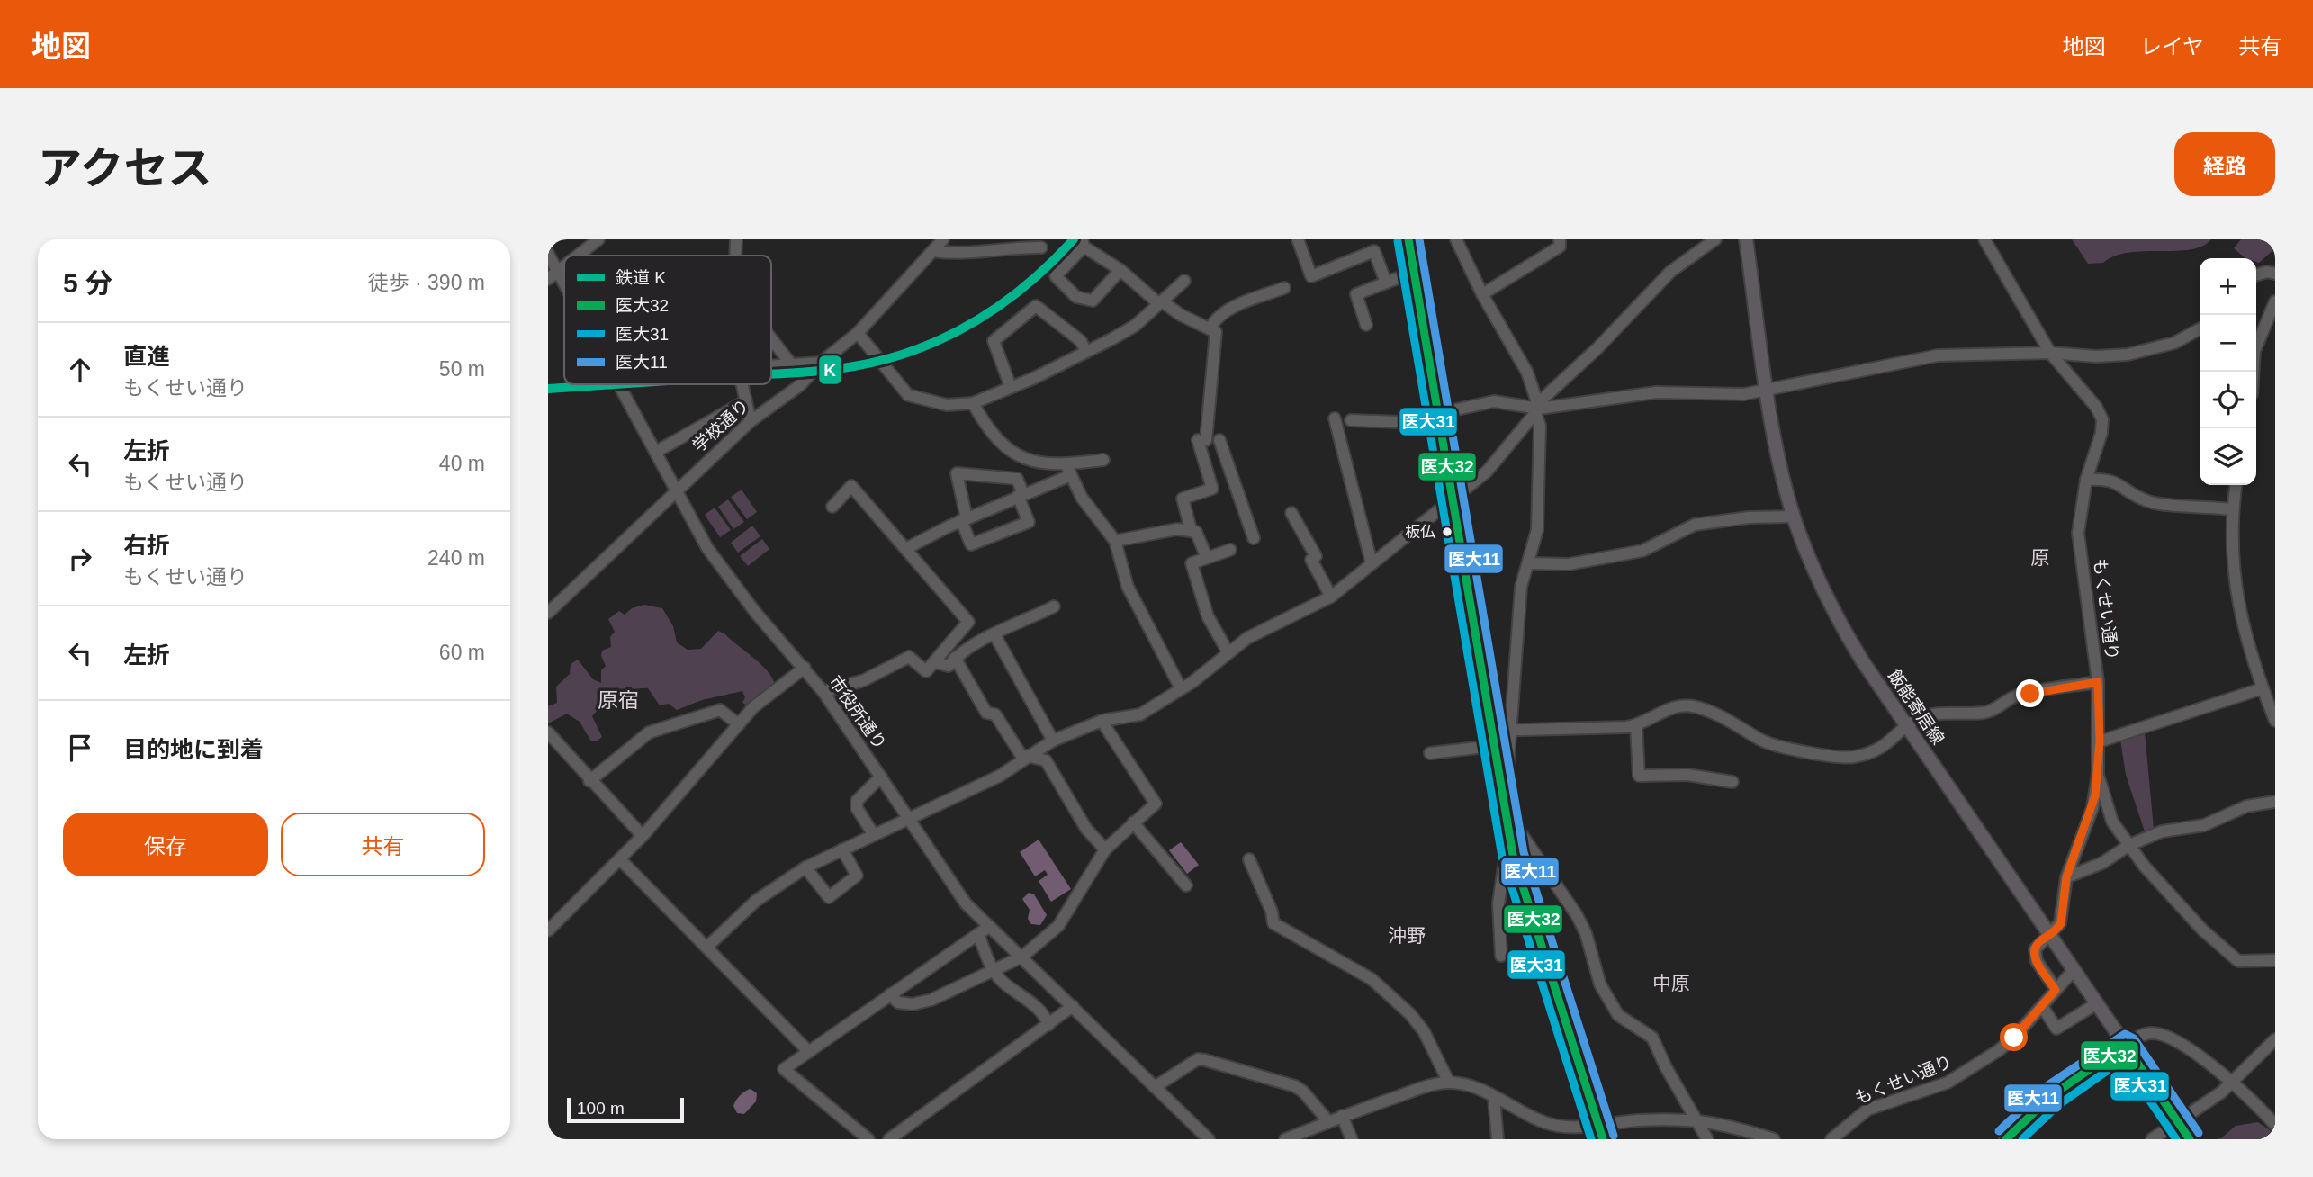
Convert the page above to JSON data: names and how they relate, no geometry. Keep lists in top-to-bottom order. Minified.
{"streets":{"main road":["飯能寄居線"],"street":["学校通り","もくせい通り","市役所通り"]},"crossings":[["学校通り","市役所通り"],["もくせい通り","飯能寄居線"]],"districts":["原","原宿","沖野","中原"],"places":["板仏"],"lines":["rail line K","transit line 医大32","transit line 医大11","transit line 医大31"],"legend":["鉄道 K","医大32","医大31","医大11"],"scale_bar":"100 m","page":{"header":"地図","nav":["地図","レイヤ","共有"],"title":"アクセス","buttons":["経路",["保存","共有"]],"heading":["5 分","徒歩 · 390 m"],"map_buttons":["+","−"],"list":[["直進","もくせい通り","50 m"],["左折","もくせい通り","40 m"],["右折","もくせい通り","240 m"],["左折","60 m"],"目的地に到着"],"scale":"100 m"}}
